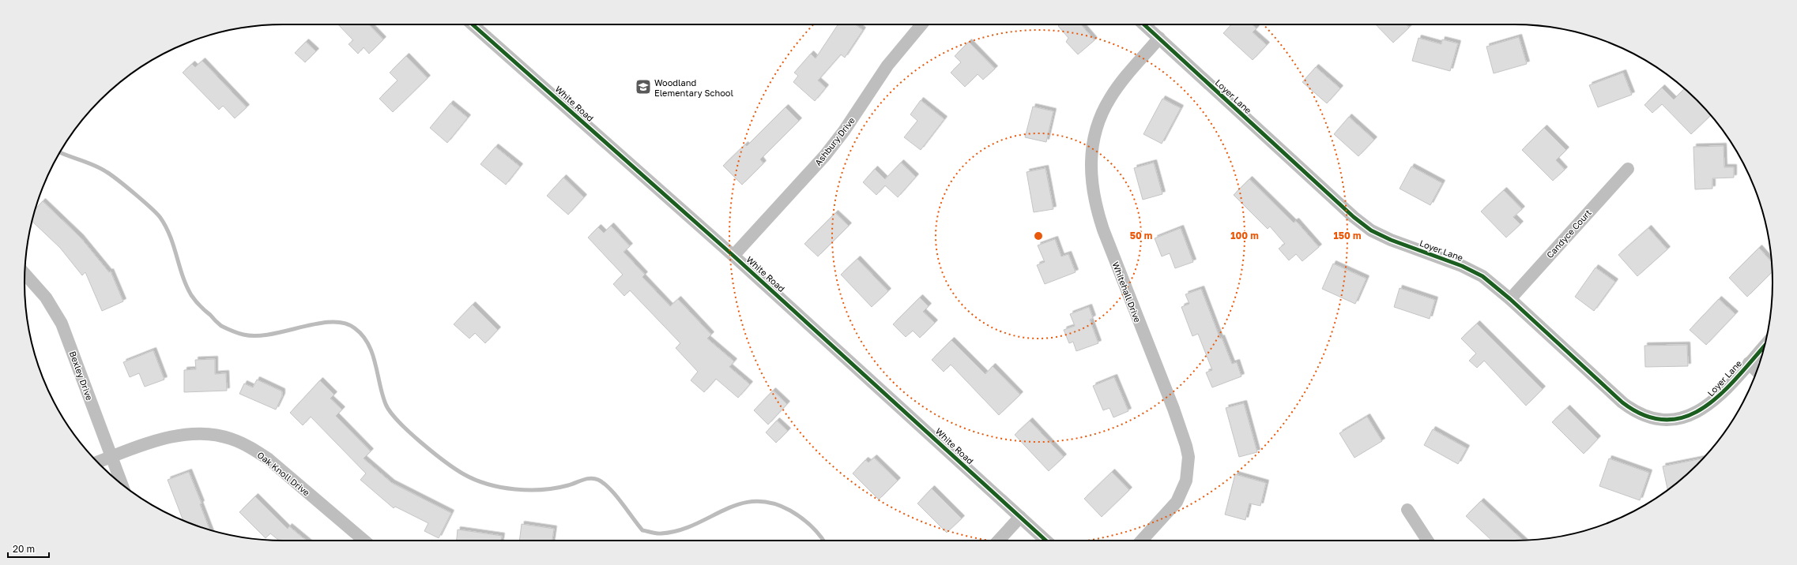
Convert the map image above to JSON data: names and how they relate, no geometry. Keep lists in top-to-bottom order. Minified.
{"streets":{"street":["Loyer Lane","White Road","Ashbury Drive","Candyce Court","Whitehall Drive","Bexley Drive","Oak Knoll Drive"]},"crossings":[["Loyer Lane","Candyce Court"],["Loyer Lane","Whitehall Drive"],["White Road","Ashbury Drive"],["Bexley Drive","Oak Knoll Drive"]],"places":{"school or university":["Woodland Elementary School"]},"scale_bar":"20 m","rings":["50 m","100 m","150 m"]}
